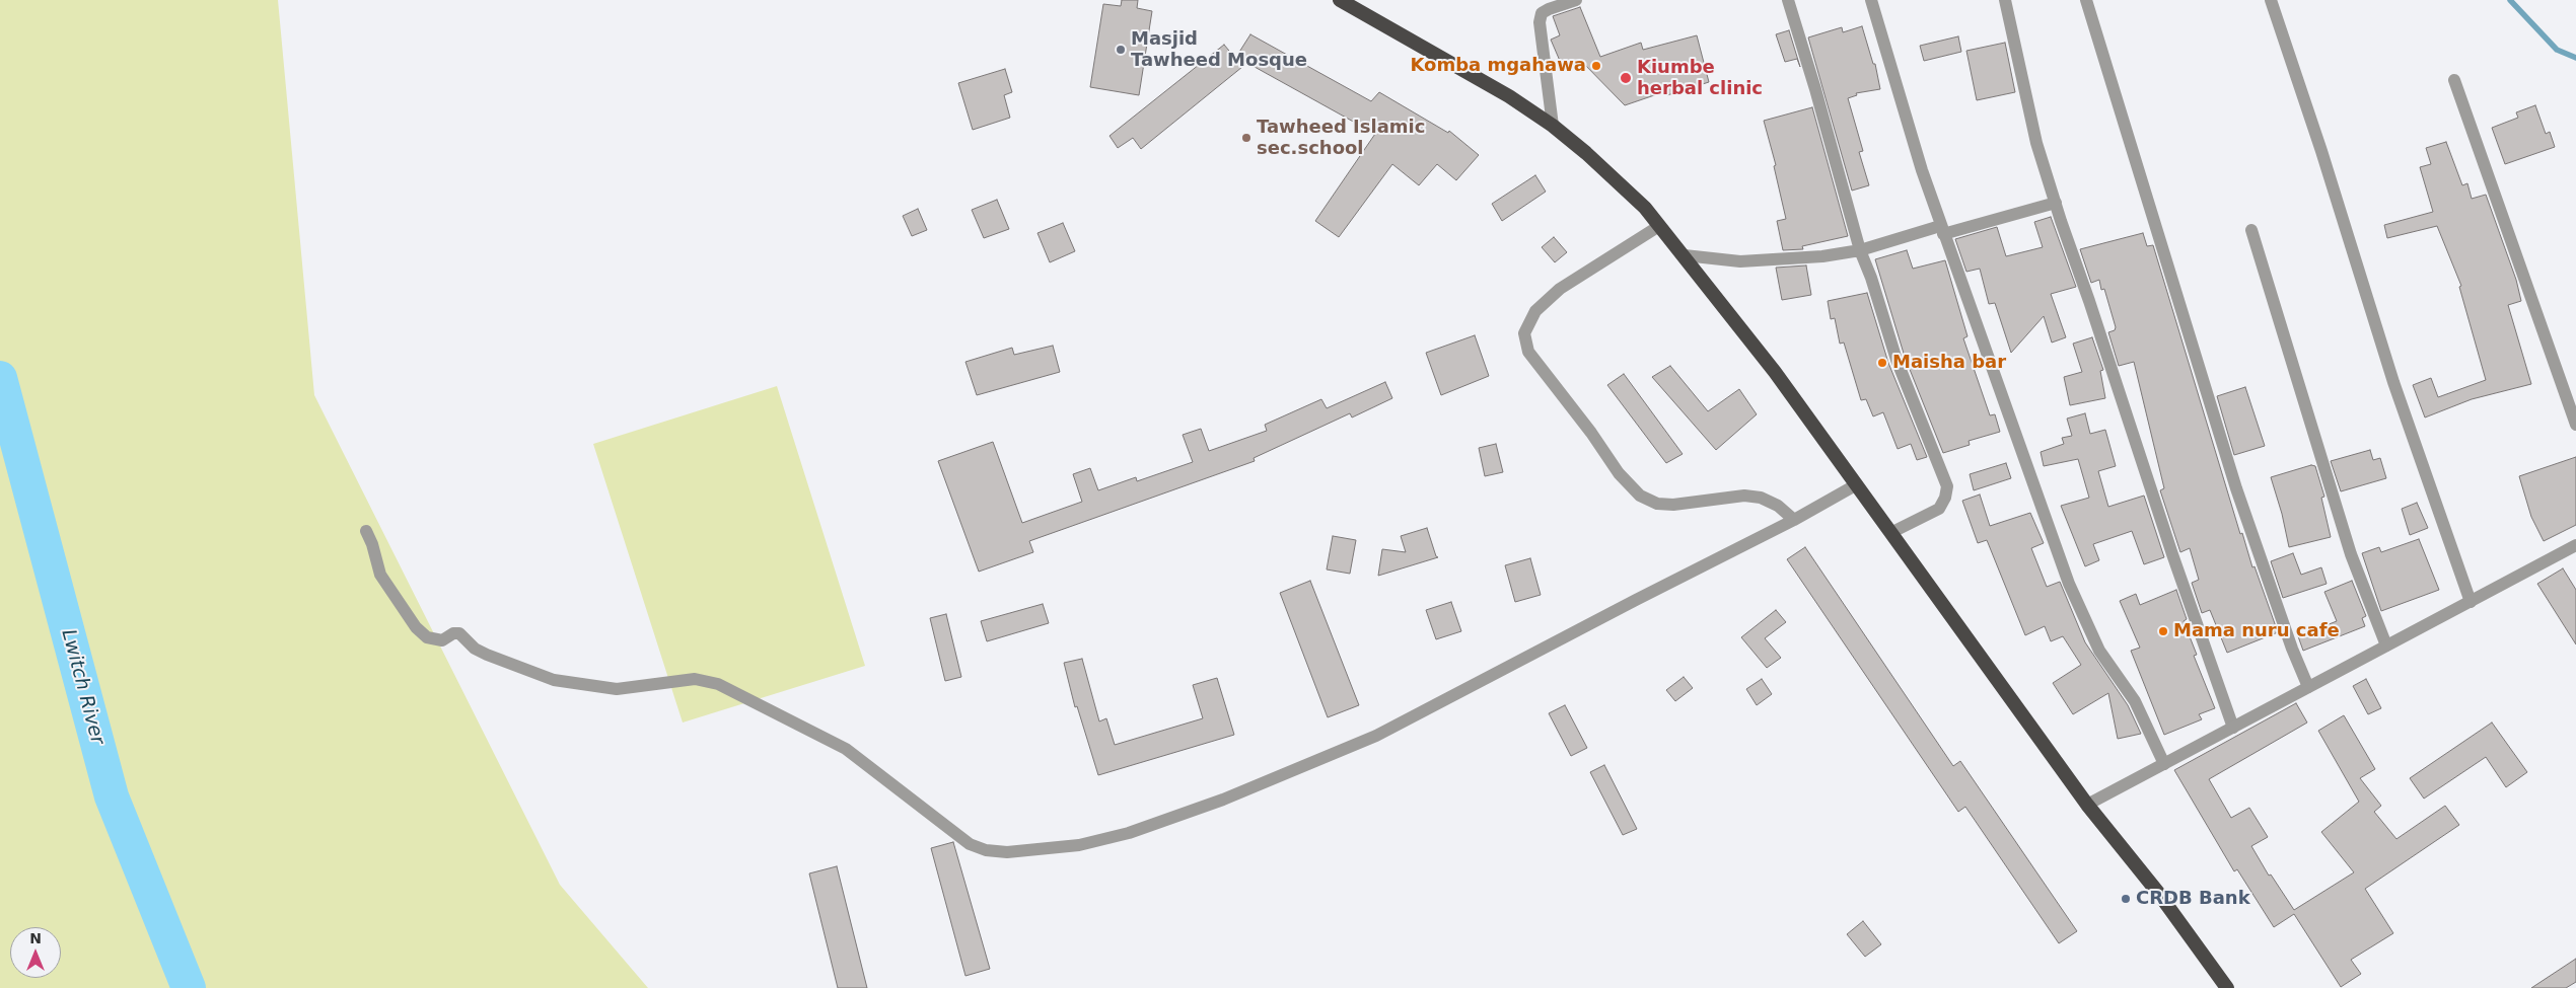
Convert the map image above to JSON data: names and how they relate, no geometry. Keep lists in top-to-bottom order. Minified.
{"water":["Lwitch River"],"places":["Masjid Tawheed Mosque","Komba mgahawa","Kiumbe herbal clinic","Tawheed Islamic sec.school","Maisha bar","Mama nuru cafe","CRDB Bank"],"north":"top"}
